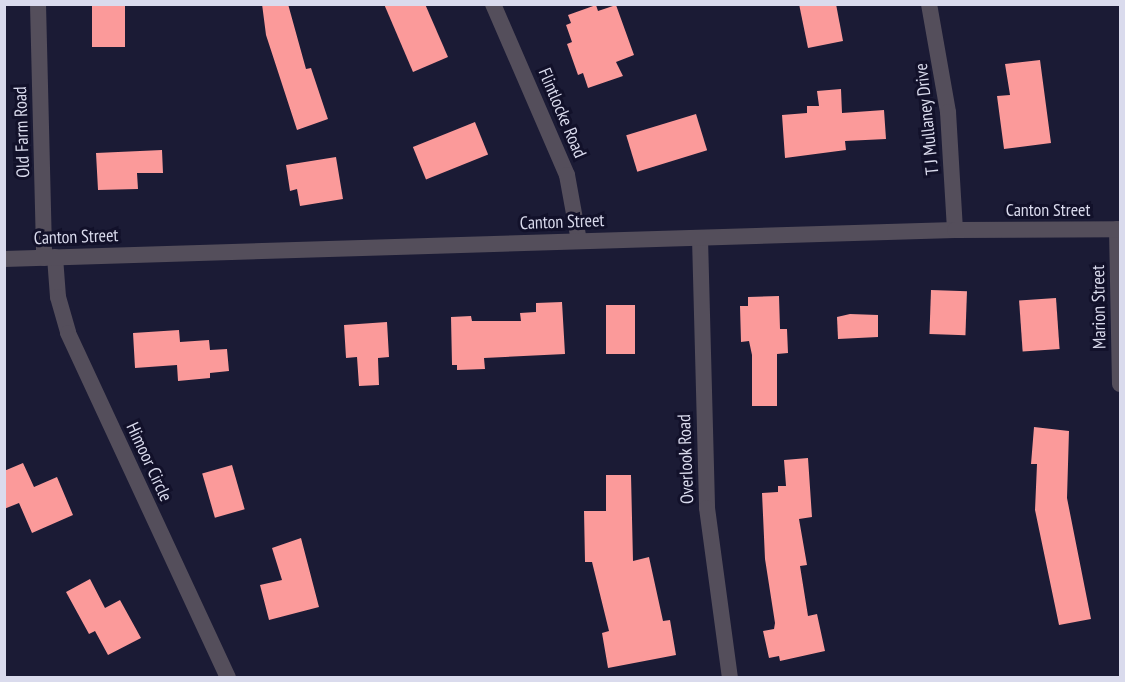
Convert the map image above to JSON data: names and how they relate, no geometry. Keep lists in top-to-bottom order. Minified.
{"streets":{"street":["Flintlocke Road","T J Mullaney Drive","Old Farm Road","Canton Street","Marion Street","Overlook Road","Himoor Circle"]},"crossings":[["Flintlocke Road","Canton Street"],["T J Mullaney Drive","Canton Street"],["Old Farm Road","Canton Street"],["Old Farm Road","Himoor Circle"],["Canton Street","Marion Street"],["Canton Street","Overlook Road"],["Canton Street","Himoor Circle"]]}
